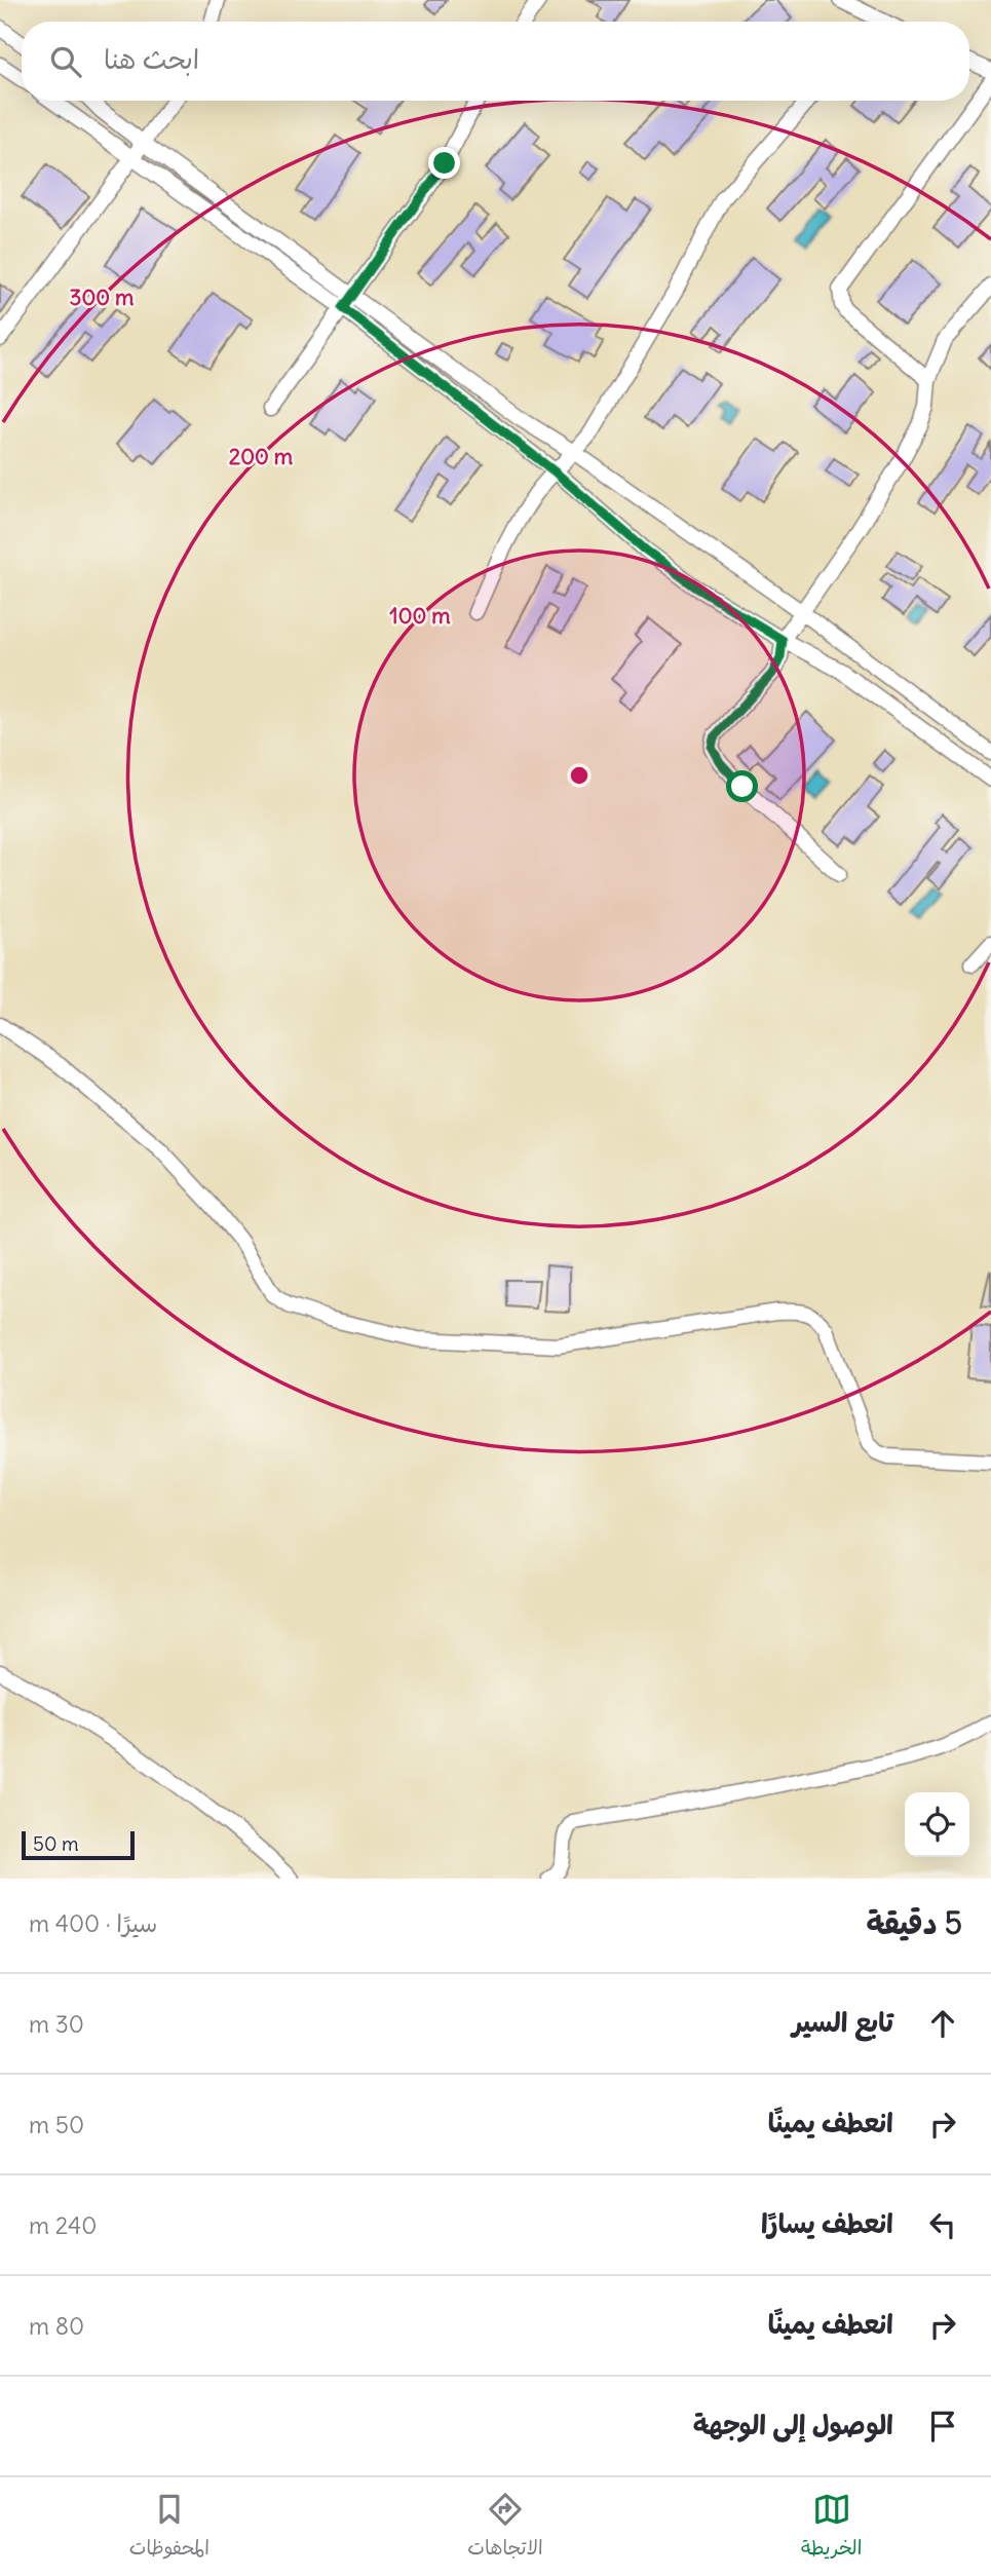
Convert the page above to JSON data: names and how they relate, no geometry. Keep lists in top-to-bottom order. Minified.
{"scale_bar":"50 m","page":{"search":"ابحث هنا","scale":"50 m","heading":["5 دقيقة","سيرًا · 400 m"],"list":[["تابع السير","30 m"],["انعطف يمينًا","50 m"],["انعطف يسارًا","240 m"],["انعطف يمينًا","80 m"],"الوصول إلى الوجهة"],"nav":["الخريطة","الاتجاهات","المحفوظات"]},"rings":["300 m","200 m","100 m"]}
